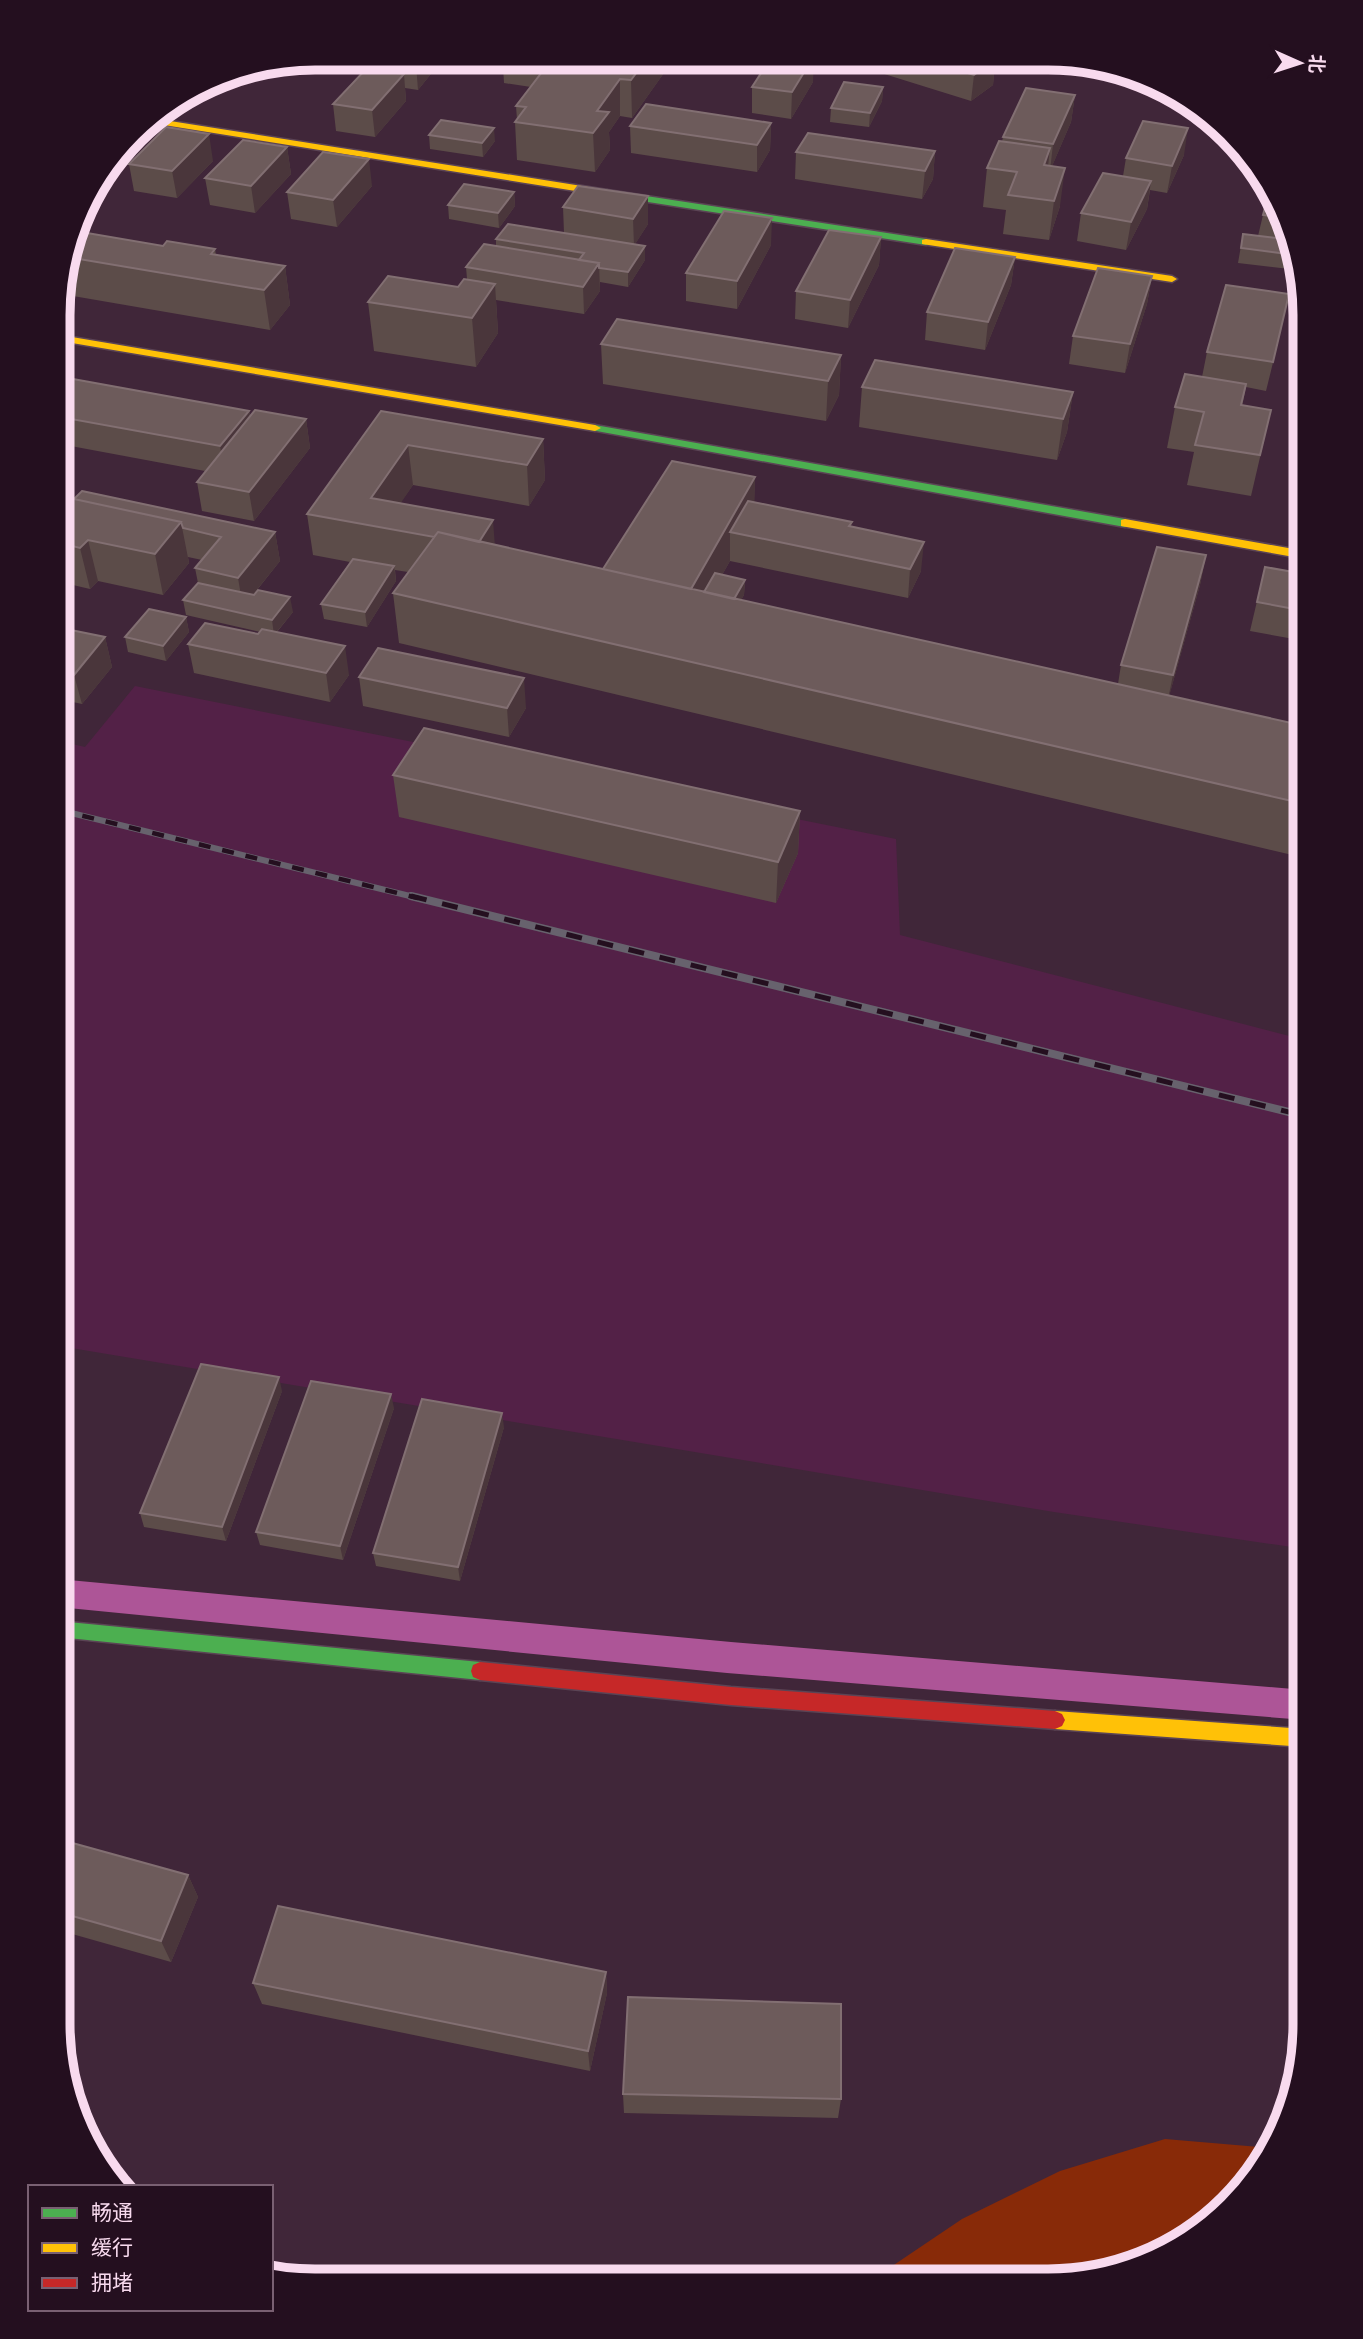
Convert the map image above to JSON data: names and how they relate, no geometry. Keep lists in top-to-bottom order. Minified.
{"legend":["畅通","缓行","拥堵"],"north":"right"}
